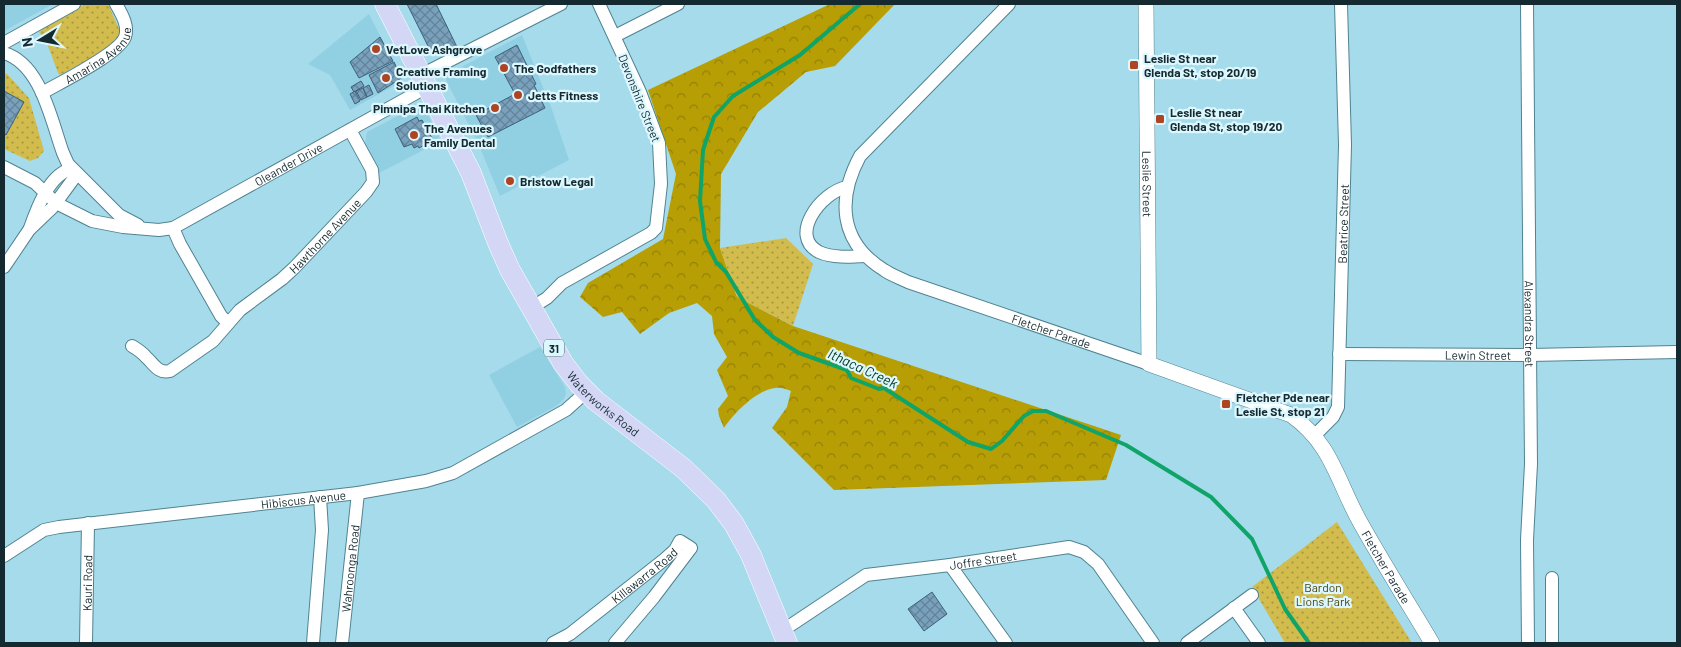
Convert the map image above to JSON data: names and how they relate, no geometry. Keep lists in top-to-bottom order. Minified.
{"streets":{"main road":["31","Waterworks Road"],"street":["Amarina Avenue","Devonshire Street","Oleander Drive","Leslie Street","Beatrice Street","Hawthorne Avenue","Alexandra Street","Fletcher Parade","Lewin Street","Hibiscus Avenue","Joffre Street","Wahroonga Road","Killawarra Road","Kauri Road"]},"crossings":[["Devonshire Street","Waterworks Road"],["Oleander Drive","Hawthorne Avenue"],["Oleander Drive","Waterworks Road"],["Leslie Street","Fletcher Parade"],["Beatrice Street","Fletcher Parade"],["Beatrice Street","Lewin Street"],["Alexandra Street","Lewin Street"],["Waterworks Road","Hibiscus Avenue"],["Waterworks Road","Joffre Street"],["Hibiscus Avenue","Wahroonga Road"],["Hibiscus Avenue","Kauri Road"]],"water":["Ithaca Creek"],"parks":["Bardon Lions Park"],"places":{"other":["VetLove Ashgrove","The Godfathers","Creative Framing Solutions","Jetts Fitness","Pimnipa Thai Kitchen","The Avenues Family Dental","Bristow Legal"],"transit":["Leslie St near Glenda St, stop 20/19","Leslie St near Glenda St, stop 19/20","Fletcher Pde near Leslie St, stop 21"]},"north":"left"}
